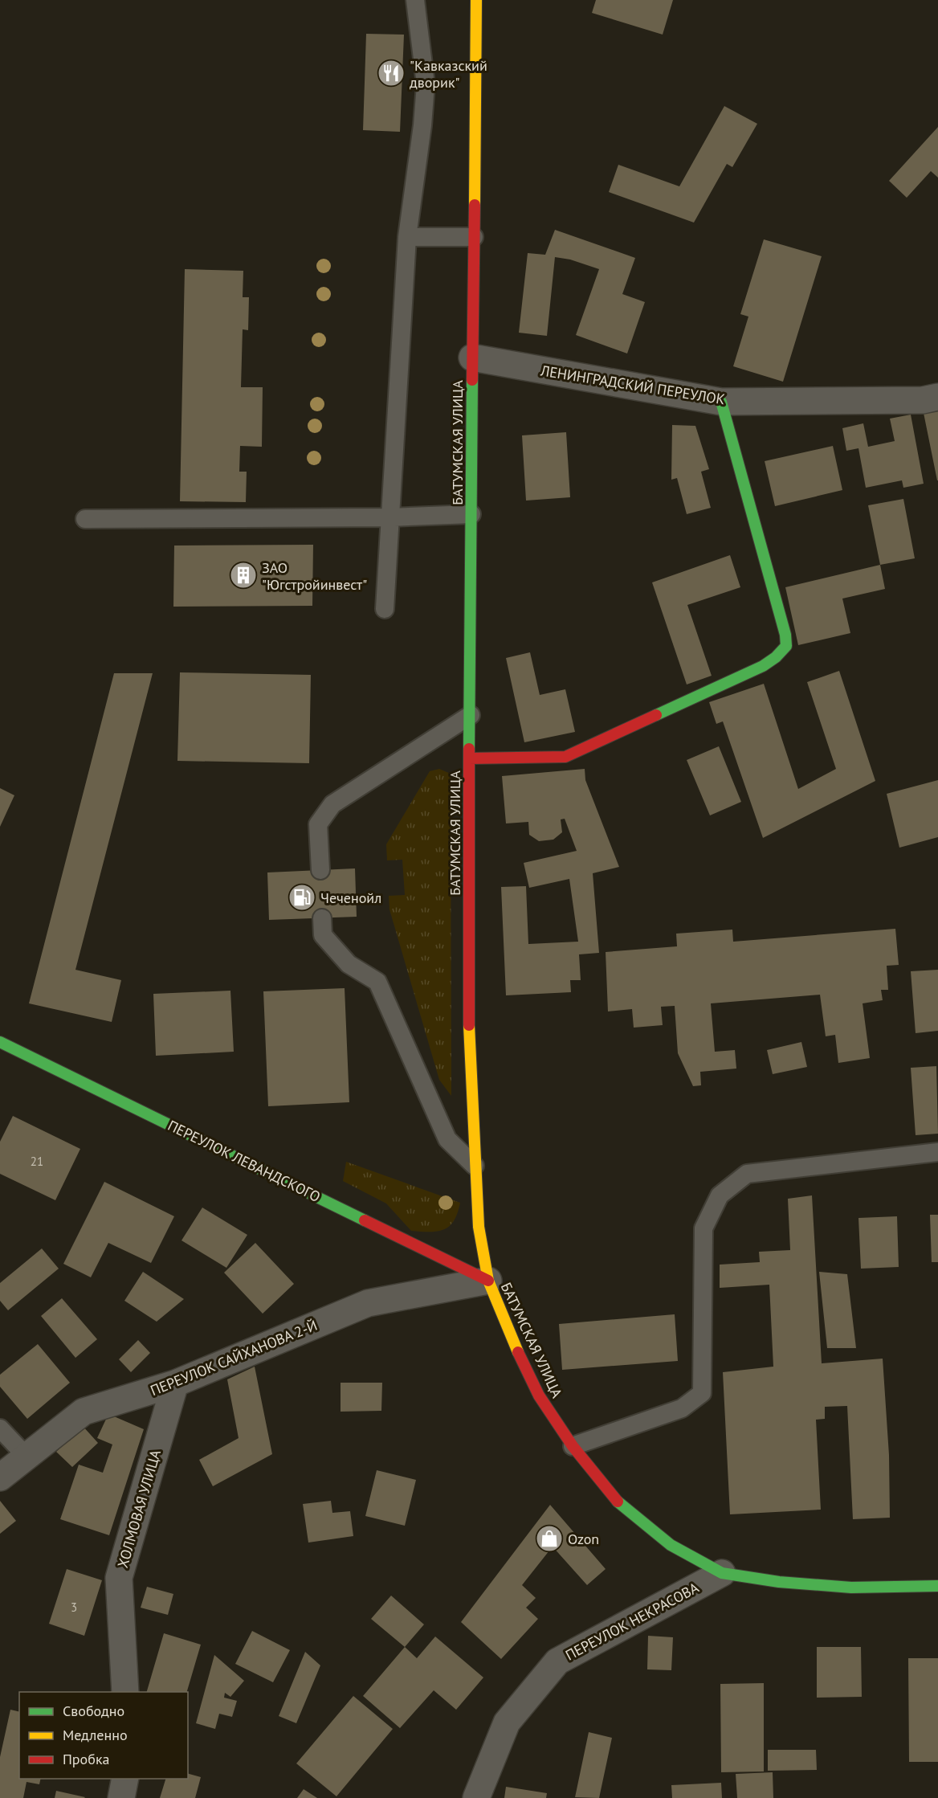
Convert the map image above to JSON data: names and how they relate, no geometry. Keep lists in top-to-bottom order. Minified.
{"streets":{"main road":["БАТУМСКАЯ УЛИЦА","ПЕРЕУЛОК ЛЕВАНДСКОГО"],"street":["ЛЕНИНГРАДСКИЙ ПЕРЕУЛОК","ПЕРЕУЛОК САЙХАНОВА 2-Й","ХОЛМОВАЯ УЛИЦА","ПЕРЕУЛОК НЕКРАСОВА"]},"crossings":[["ЛЕНИНГРАДСКИЙ ПЕРЕУЛОК","БАТУМСКАЯ УЛИЦА"],["БАТУМСКАЯ УЛИЦА","ПЕРЕУЛОК ЛЕВАНДСКОГО"],["БАТУМСКАЯ УЛИЦА","ПЕРЕУЛОК САЙХАНОВА 2-Й"],["БАТУМСКАЯ УЛИЦА","ПЕРЕУЛОК НЕКРАСОВА"],["ПЕРЕУЛОК ЛЕВАНДСКОГО","ПЕРЕУЛОК САЙХАНОВА 2-Й"],["ПЕРЕУЛОК САЙХАНОВА 2-Й","ХОЛМОВАЯ УЛИЦА"]],"places":{"restaurant":["\"Кавказский дворик\""],"building":["ЗАО \"Югстройинвест\""],"fuel station":["Чеченойл"],"shop":["Ozon"]},"house_numbers":["21","3"],"legend":["Свободно","Медленно","Пробка"]}
